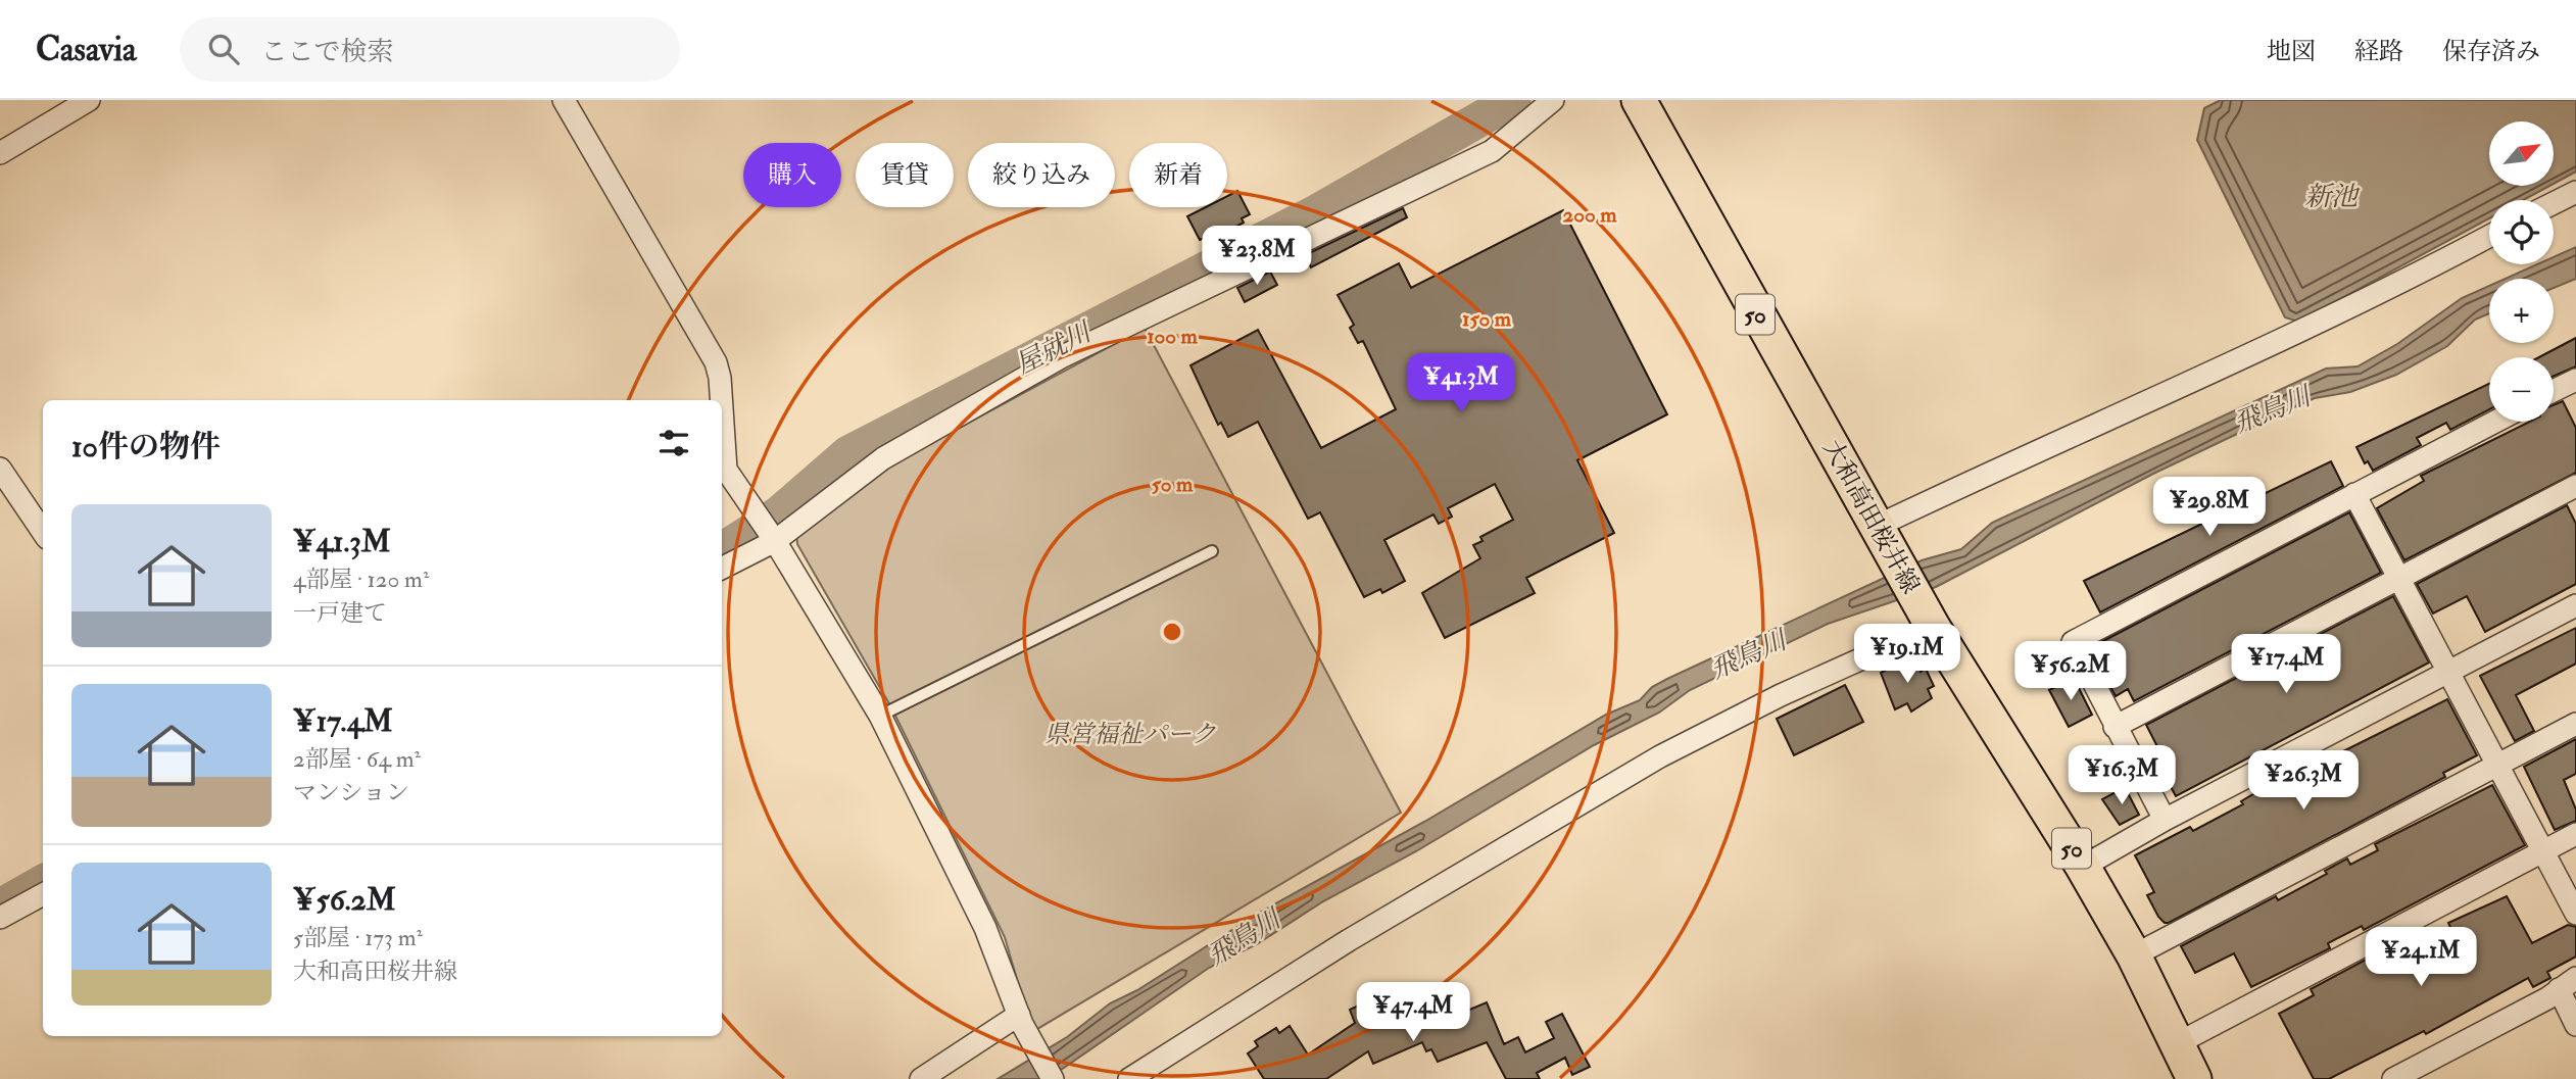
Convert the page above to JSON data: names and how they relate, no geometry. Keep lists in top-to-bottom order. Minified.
{"streets":{"main road":["50","大和高田桜井線"]},"water":["新池","屋就川","飛鳥川"],"parks":["県営福祉パーク"],"north":"top right","page":{"header":"Casavia","search":"ここで検索","nav":["地図","経路","保存済み"],"map_buttons":["+","−"],"chip":["購入","賃貸","絞り込み","新着"],"price":["¥23.8M","¥41.3M","¥29.8M","¥19.1M","¥17.4M","¥56.2M","¥16.3M","¥26.3M","¥24.1M","¥47.4M"],"heading":"10件の物件","list":[{"name":"¥41.3M","note":"4部屋 · 120 m² · 一戸建て"},{"name":"¥17.4M","note":"2部屋 · 64 m² · マンション"},{"name":"¥56.2M","note":"5部屋 · 173 m² · 大和高田桜井線"}]},"rings":["200 m","150 m","100 m","50 m"]}
